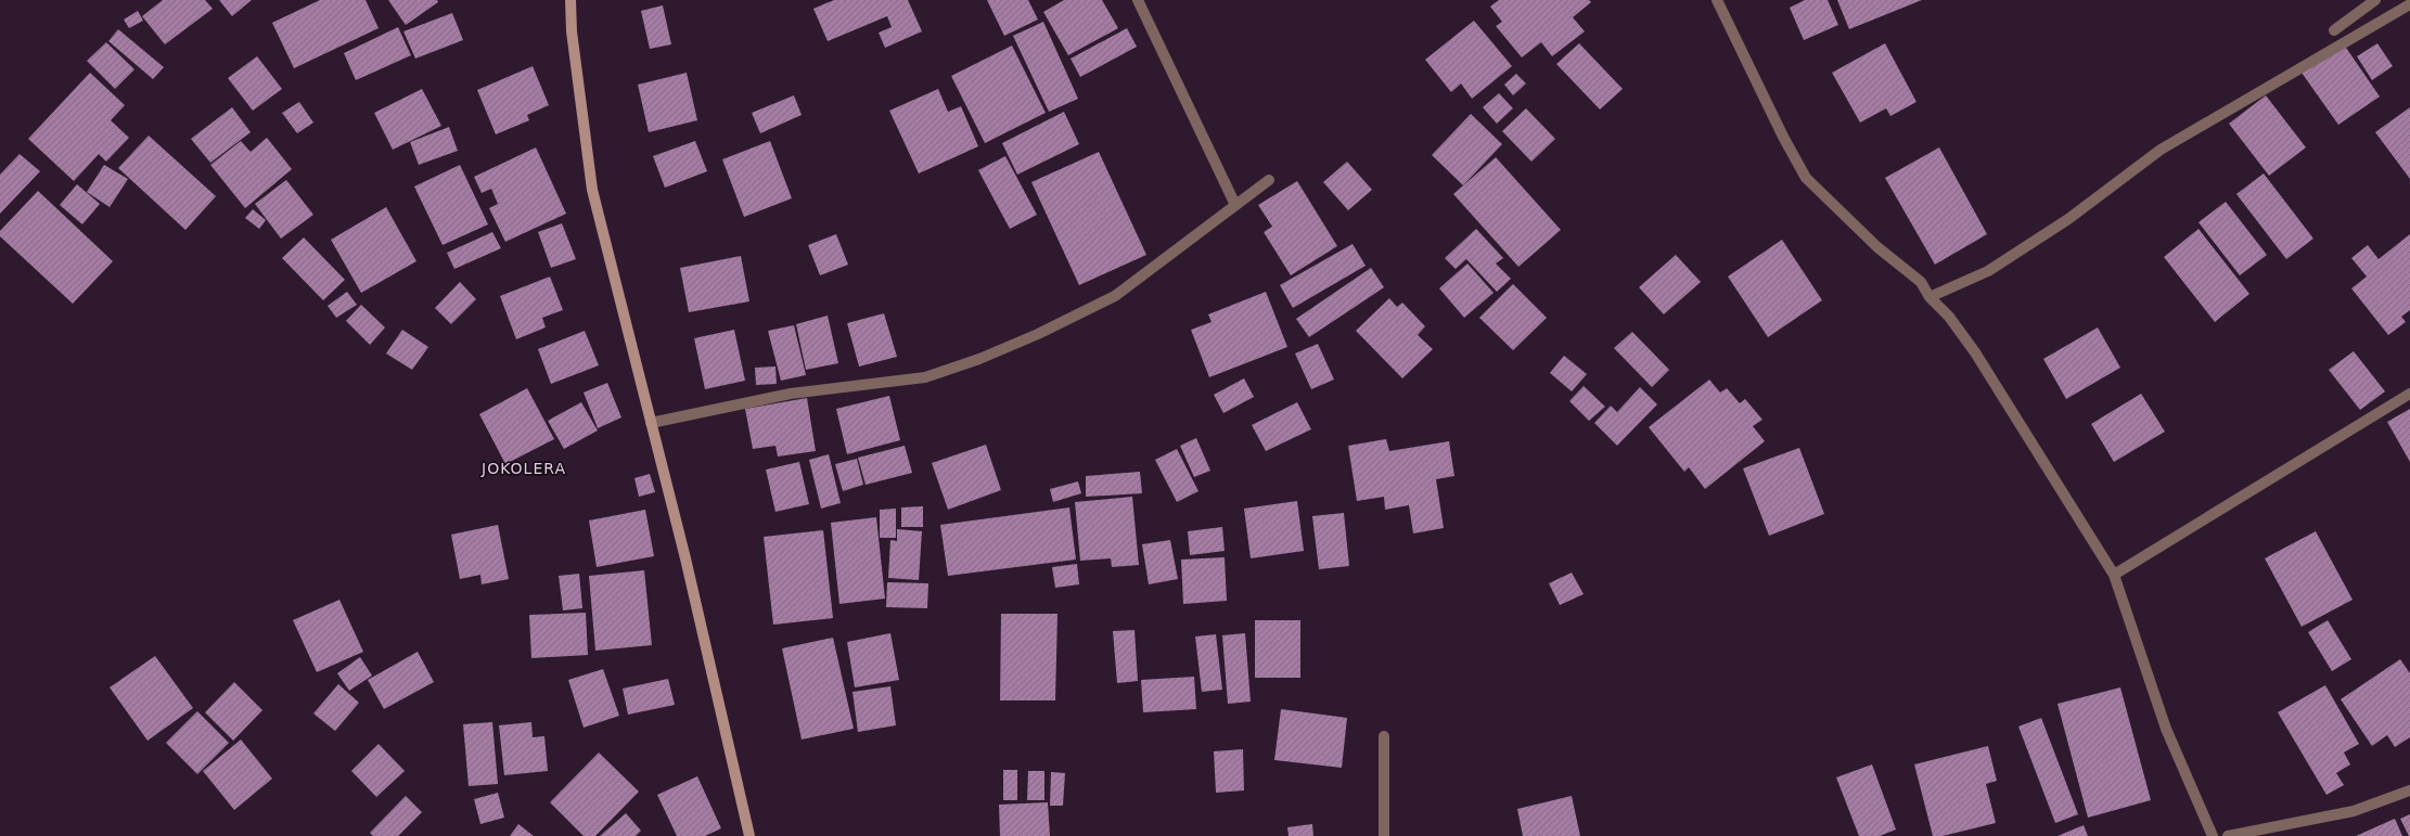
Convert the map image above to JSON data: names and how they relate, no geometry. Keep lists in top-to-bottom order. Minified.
{"districts":["JOKOLERA"]}
